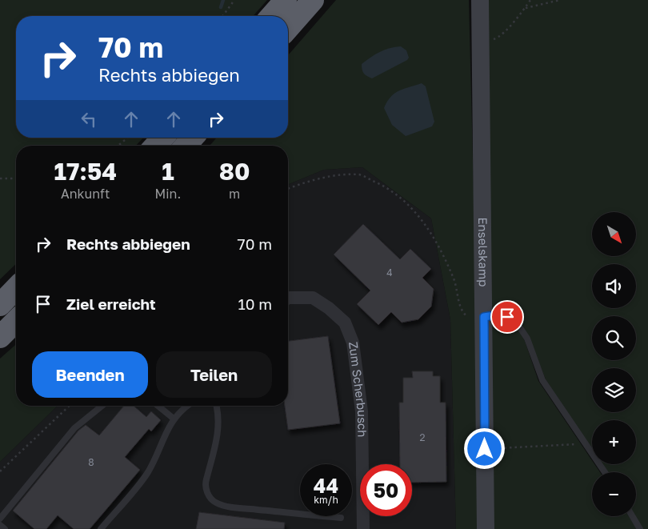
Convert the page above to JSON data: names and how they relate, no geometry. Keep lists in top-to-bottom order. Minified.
{"streets":{"main road":["Enselskamp"],"street":["Zum Scherbusch"]},"house_numbers":["4","2","8"],"north":"bottom right","page":{"turn":["70 m","Rechts abbiegen"],"eta":["17:54","Ankunft","1","Min.","80","m"],"map_buttons":["+","−"],"list":[{"name":"Rechts abbiegen","value":"70 m"},{"name":"Ziel erreicht","value":"10 m"}],"buttons":["Beenden","Teilen"],"speed":"44 km/h","limit":"50"}}
